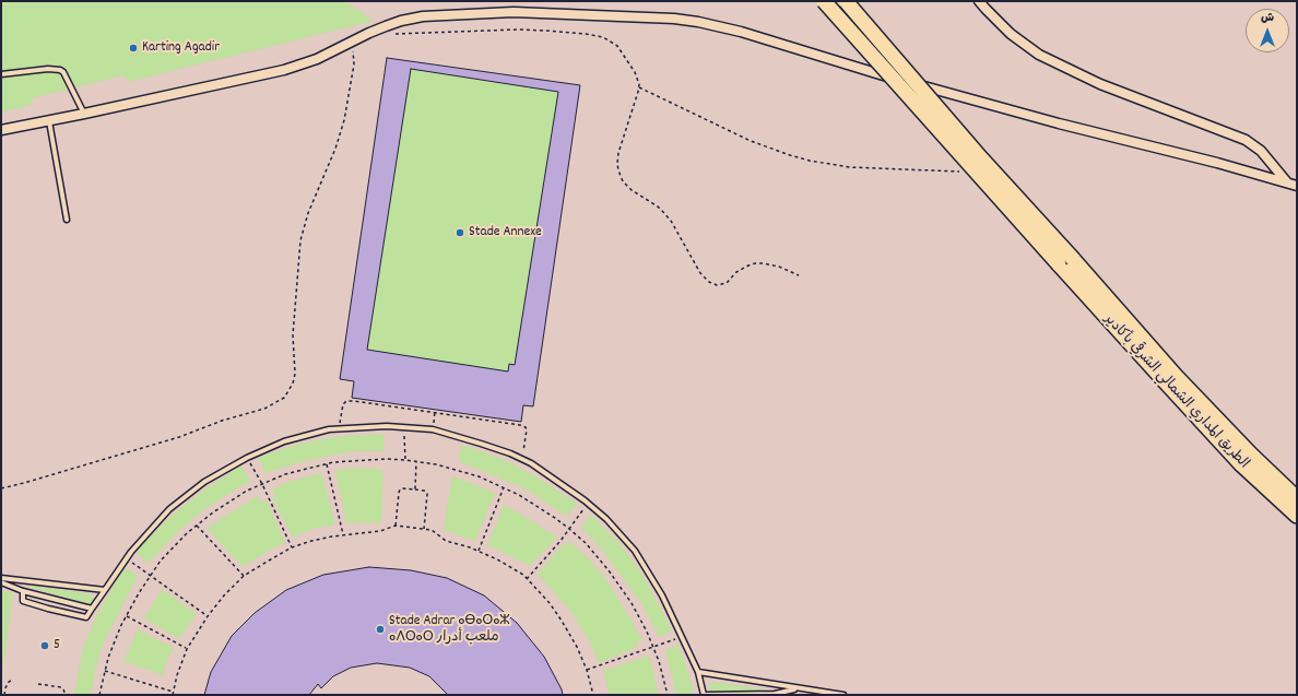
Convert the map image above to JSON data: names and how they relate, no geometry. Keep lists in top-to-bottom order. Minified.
{"streets":{"highway":["الطريق المداري الشمالي الشرقي بأكادير"]},"places":["Karting Agadir","Stade Annexe","Stade Adrar ⴰⴱⴰⵔⴰⵣ ⴰⴷⵔⴰⵔ ملعب أدرار","5"],"north":"top"}
